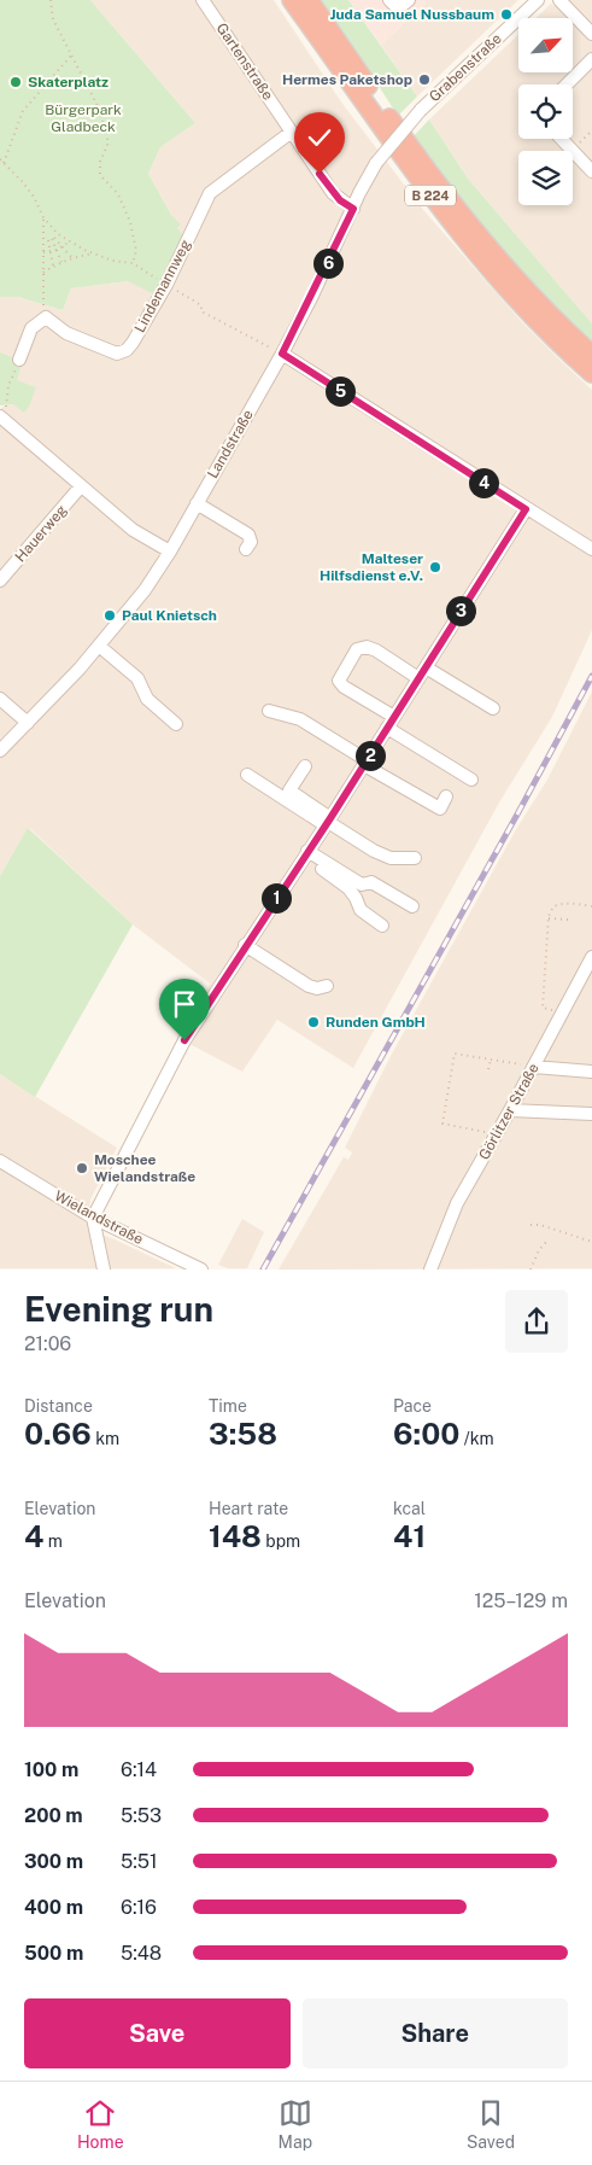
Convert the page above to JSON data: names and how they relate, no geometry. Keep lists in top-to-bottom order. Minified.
{"streets":{"highway":["B 224"],"street":["Gartenstraße","Grabenstraße","Lindemannweg","Landstraße","Hauerweg","Görlitzer Straße","Wielandstraße"]},"crossings":[["Gartenstraße","Lindemannweg"],["Gartenstraße","Landstraße"],["Grabenstraße","Landstraße"]],"parks":["Bürgerpark Gladbeck"],"places":["Juda Samuel Nussbaum","Hermes Paketshop","Skaterplatz","Malteser Hilfsdienst e.V.","Paul Knietsch","Runden GmbH","Moschee Wielandstraße"],"north":"top right","page":{"pins":["6","5","4","3","2","1"],"heading":["Evening run","21:06"],"stats":[["Distance","0.66 km"],["Time","3:58"],["Pace","6:00 /km"],["Elevation","4 m"],["Heart rate","148 bpm"],["kcal","41"]],"chart":["Elevation","125–129 m"],"list":[{"name":"100 m","note":"6:14"},{"name":"200 m","note":"5:53"},{"name":"300 m","note":"5:51"},{"name":"400 m","note":"6:16"},{"name":"500 m","note":"5:48"}],"buttons":["Save","Share"],"tabs":["Home","Map","Saved"]}}
